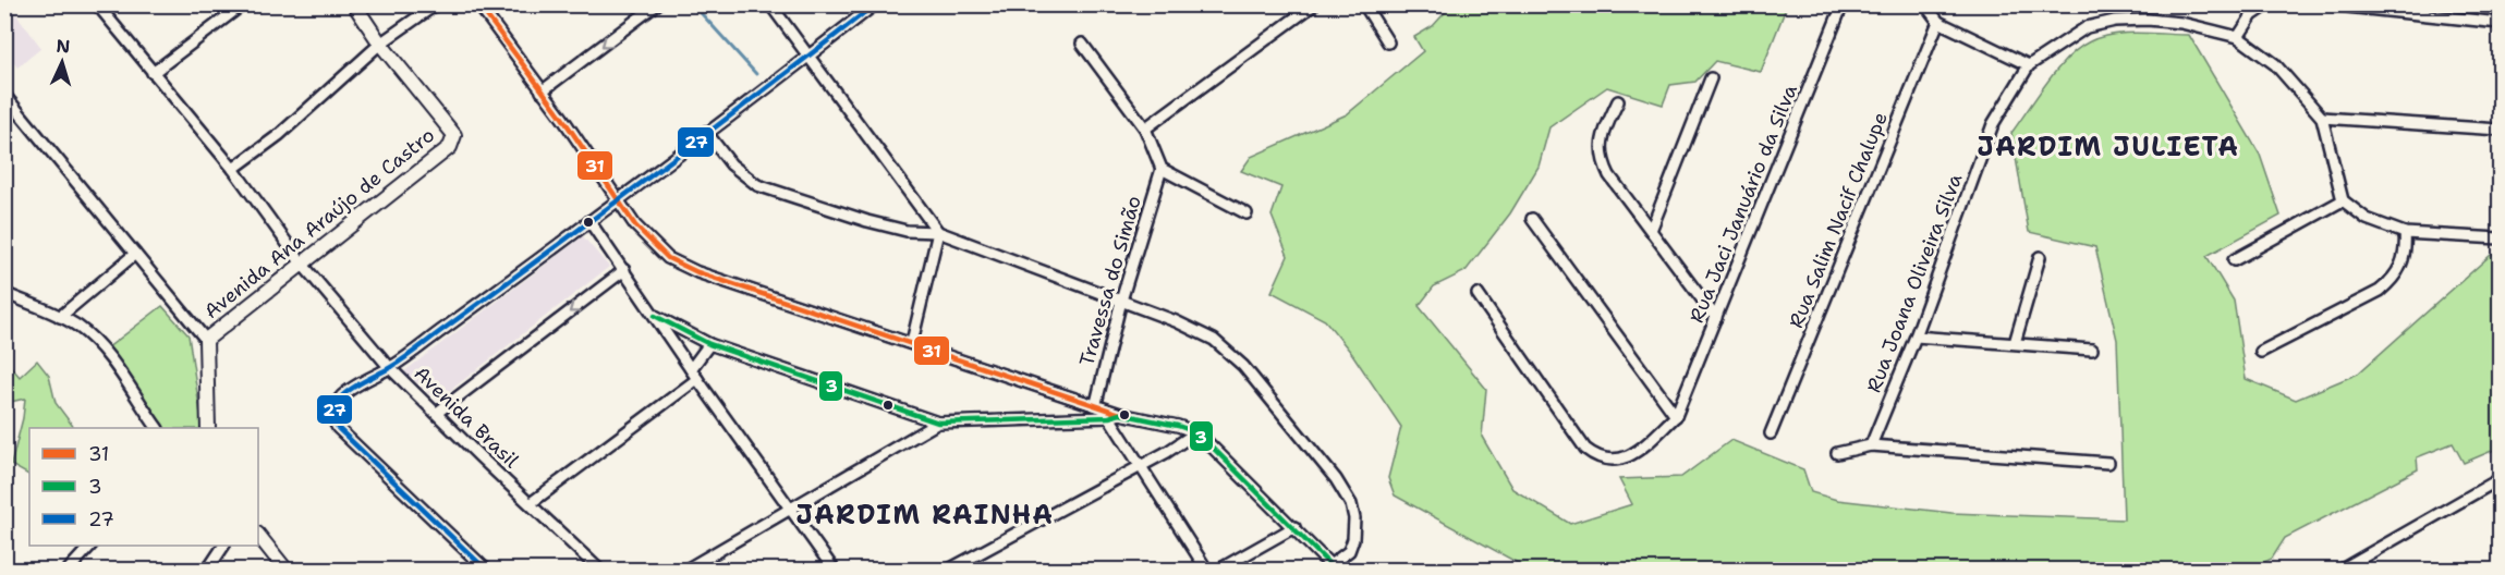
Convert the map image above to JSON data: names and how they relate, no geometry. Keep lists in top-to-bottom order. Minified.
{"streets":{"street":["Rua Jaci Januário da Silva","Rua Salim Nacif Chalupe","Avenida Ana Araújo de Castro","Travessa do Simão","Rua Joana Oliveira Silva","Avenida Brasil"]},"crossings":[["Avenida Ana Araújo de Castro","Avenida Brasil"]],"districts":["JARDIM JULIETA","JARDIM RAINHA"],"lines":["transit line 31","transit line 27","transit line 3"],"legend":["31","3","27"],"north":"top"}
